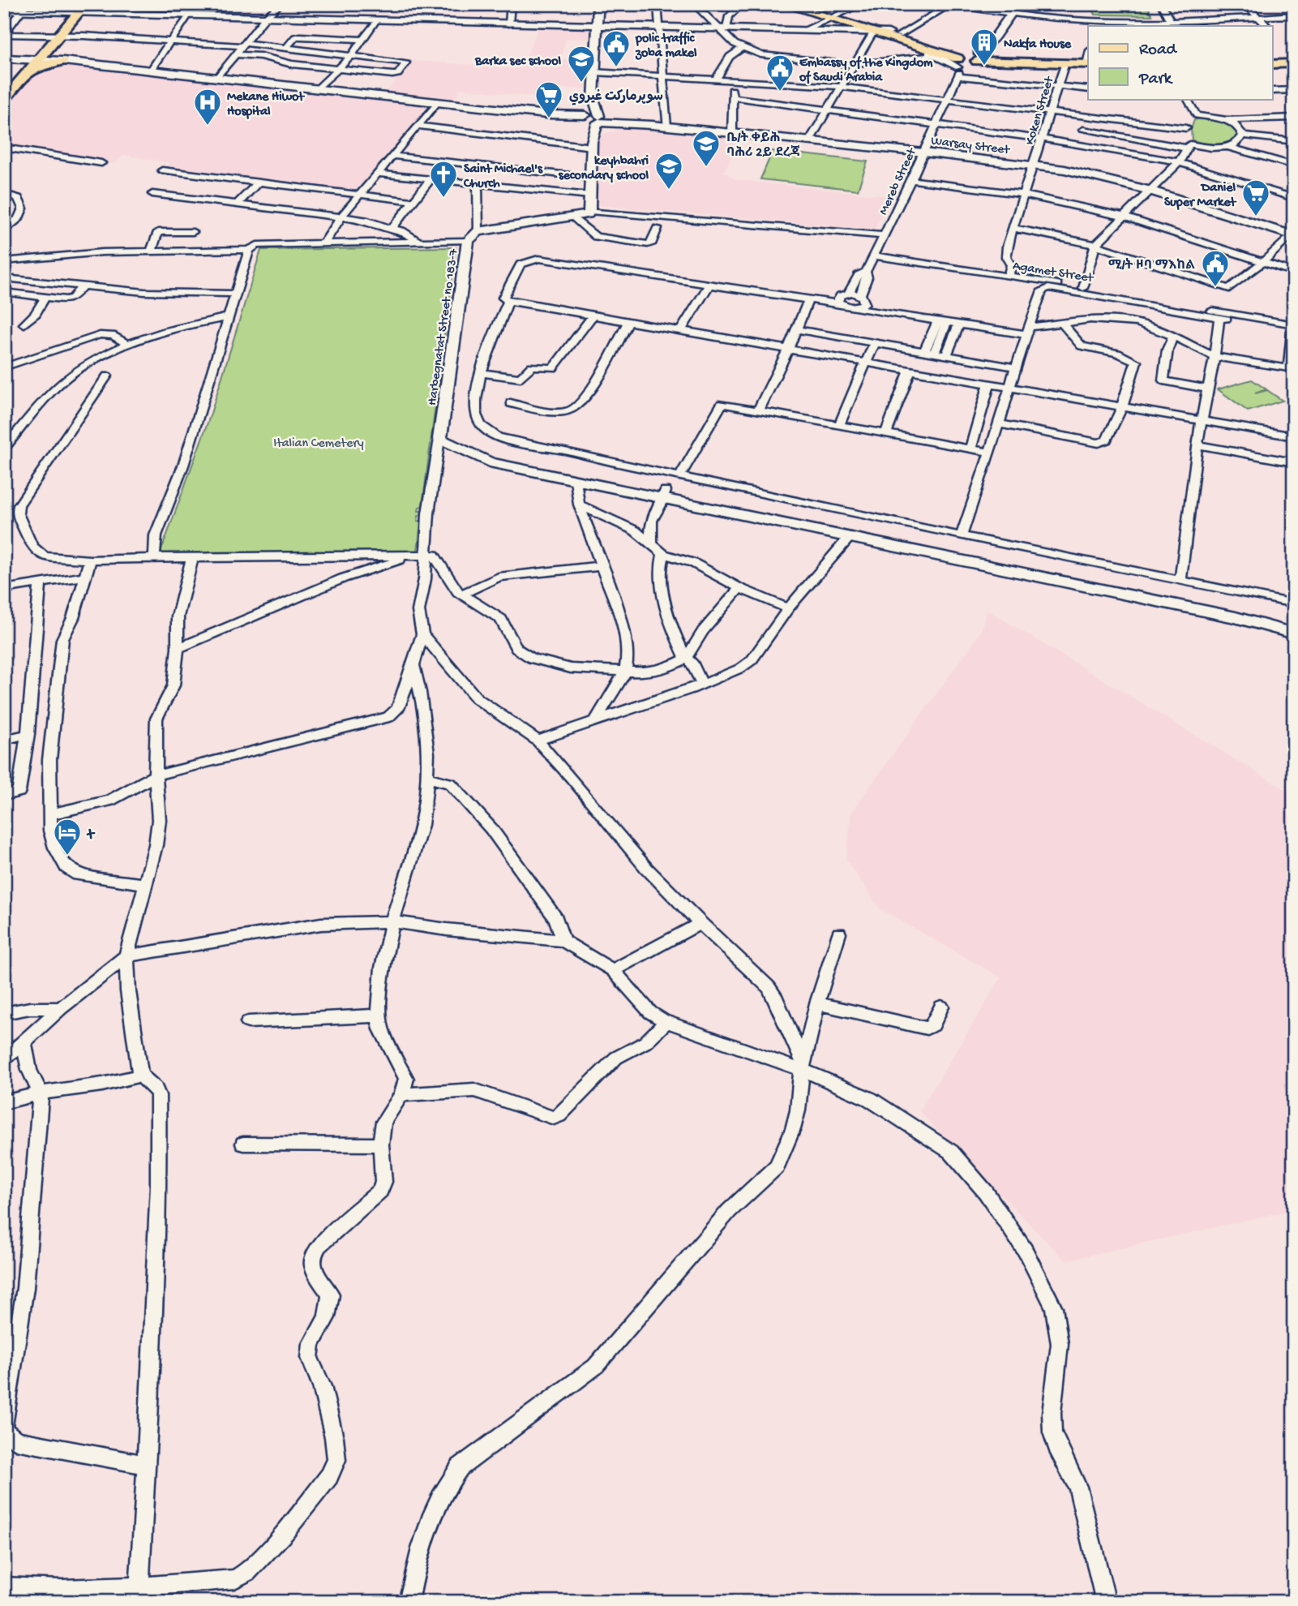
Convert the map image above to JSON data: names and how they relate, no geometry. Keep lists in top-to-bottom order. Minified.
{"streets":{"main road":["Warsay Street","Harbegnatat Street no 183-7"],"street":["Koken Street","Mereb Street","Agamet Street"]},"crossings":[["Koken Street","Warsay Street"],["Koken Street","Agamet Street"],["Warsay Street","Mereb Street"],["Mereb Street","Agamet Street"]],"parks":["Italian Cemetery"],"places":{"building":["Nakfa House"],"public building":["polic traffic zoba makel","Embassy of the Kingdom of Saudi Arabia","ሚ/ት ዞባ ማእከል"],"school or university":["Barka sec school","ቤ/ት ቀይሕ ባሕሪ 2ይ ደረጃ","keyhbahri secondary school"],"supermarket":["سوپرمارکت غيروي","Daniel Super Market"],"hospital":["Mekane Hiwot Hospital"],"church":["Saint Michael's Church"],"hotel":["t"]},"legend":["Road","Park"]}
